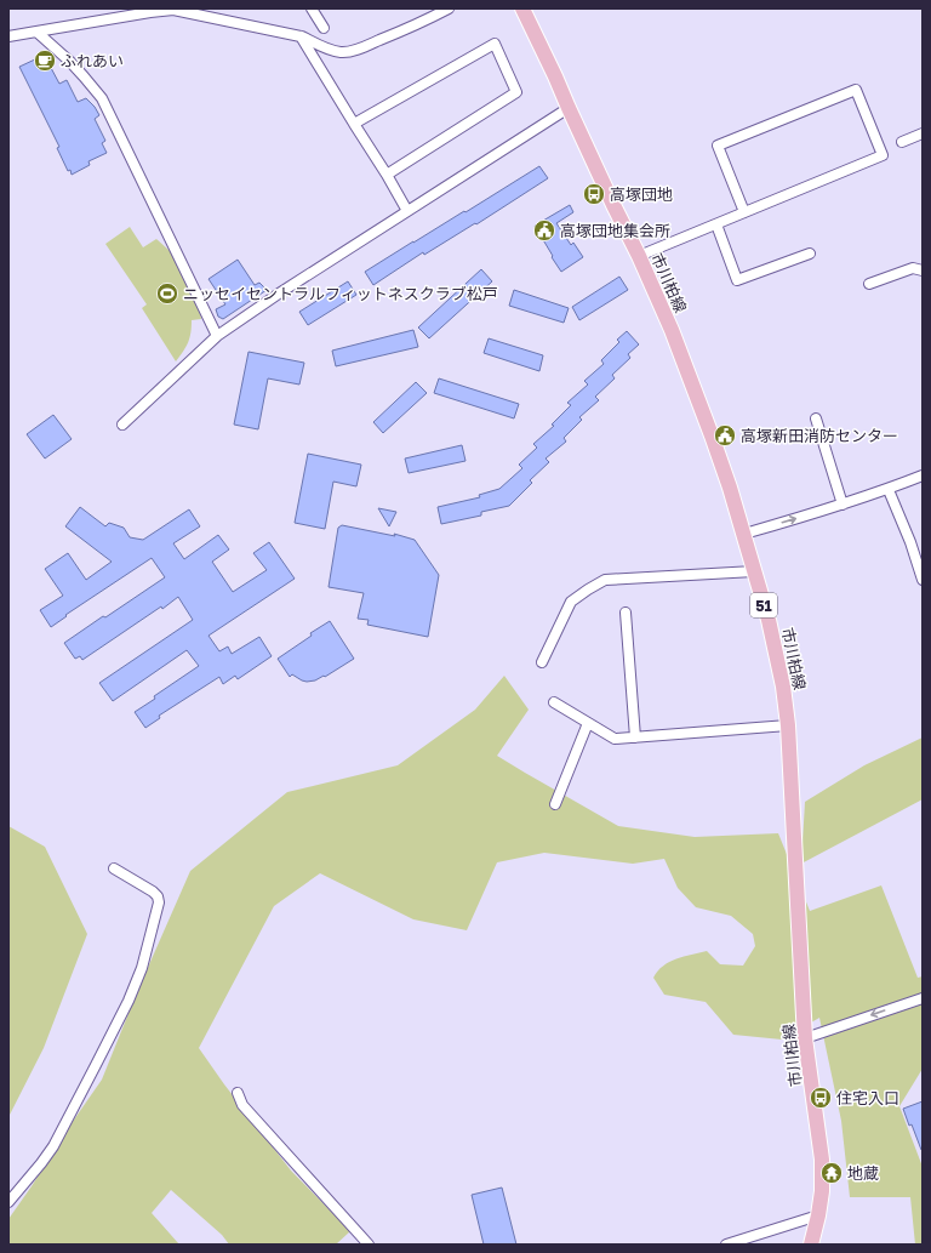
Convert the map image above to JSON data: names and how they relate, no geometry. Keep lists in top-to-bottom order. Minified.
{"streets":{"main road":["市川柏線","51"]},"places":{"cafe":["ふれあい"],"bus stop":["高塚団地","住宅入口"],"public building":["高塚団地集会所","高塚新田消防センター"],"sports":["ニッセイセントラルフィットネスクラブ松戸"],"temple":["地蔵"]}}
